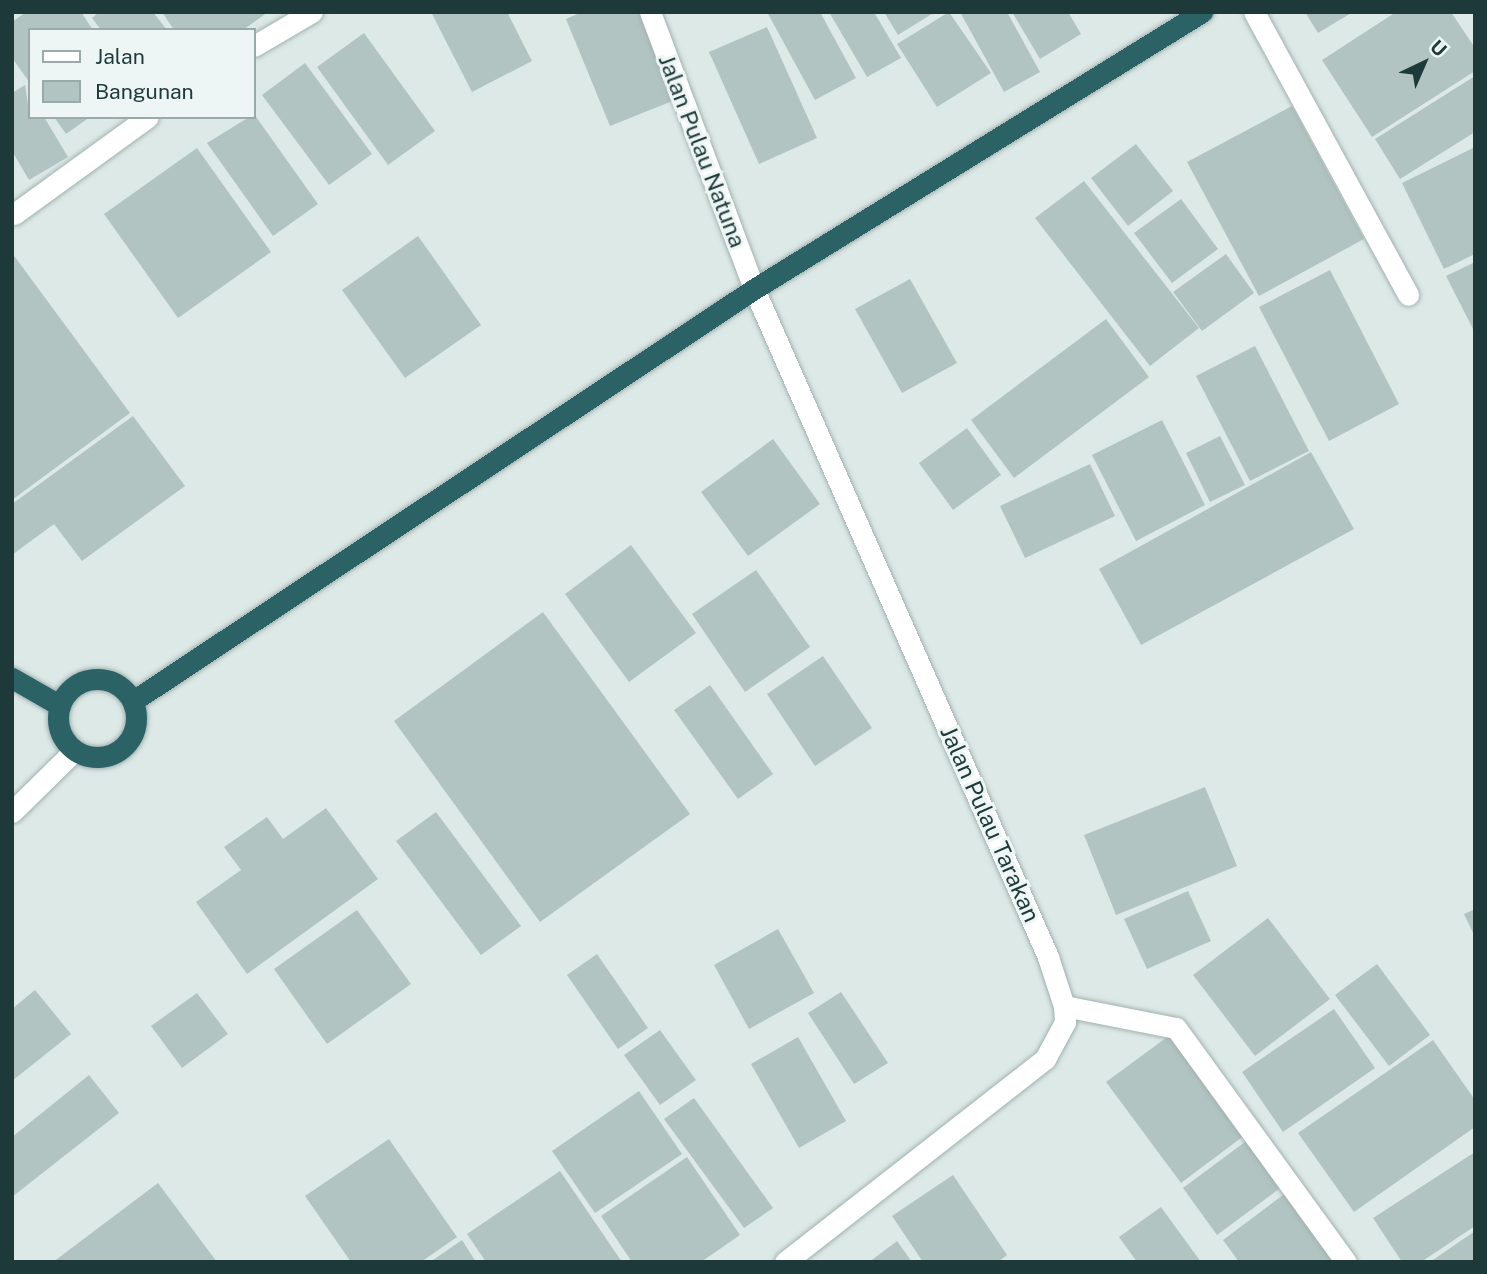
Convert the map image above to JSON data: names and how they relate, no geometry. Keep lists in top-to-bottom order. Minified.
{"streets":{"street":["Jalan Pulau Natuna","Jalan Pulau Tarakan"]},"crossings":[["Jalan Pulau Natuna","Jalan Pulau Tarakan"]],"legend":["Jalan","Bangunan"],"north":"top right"}
